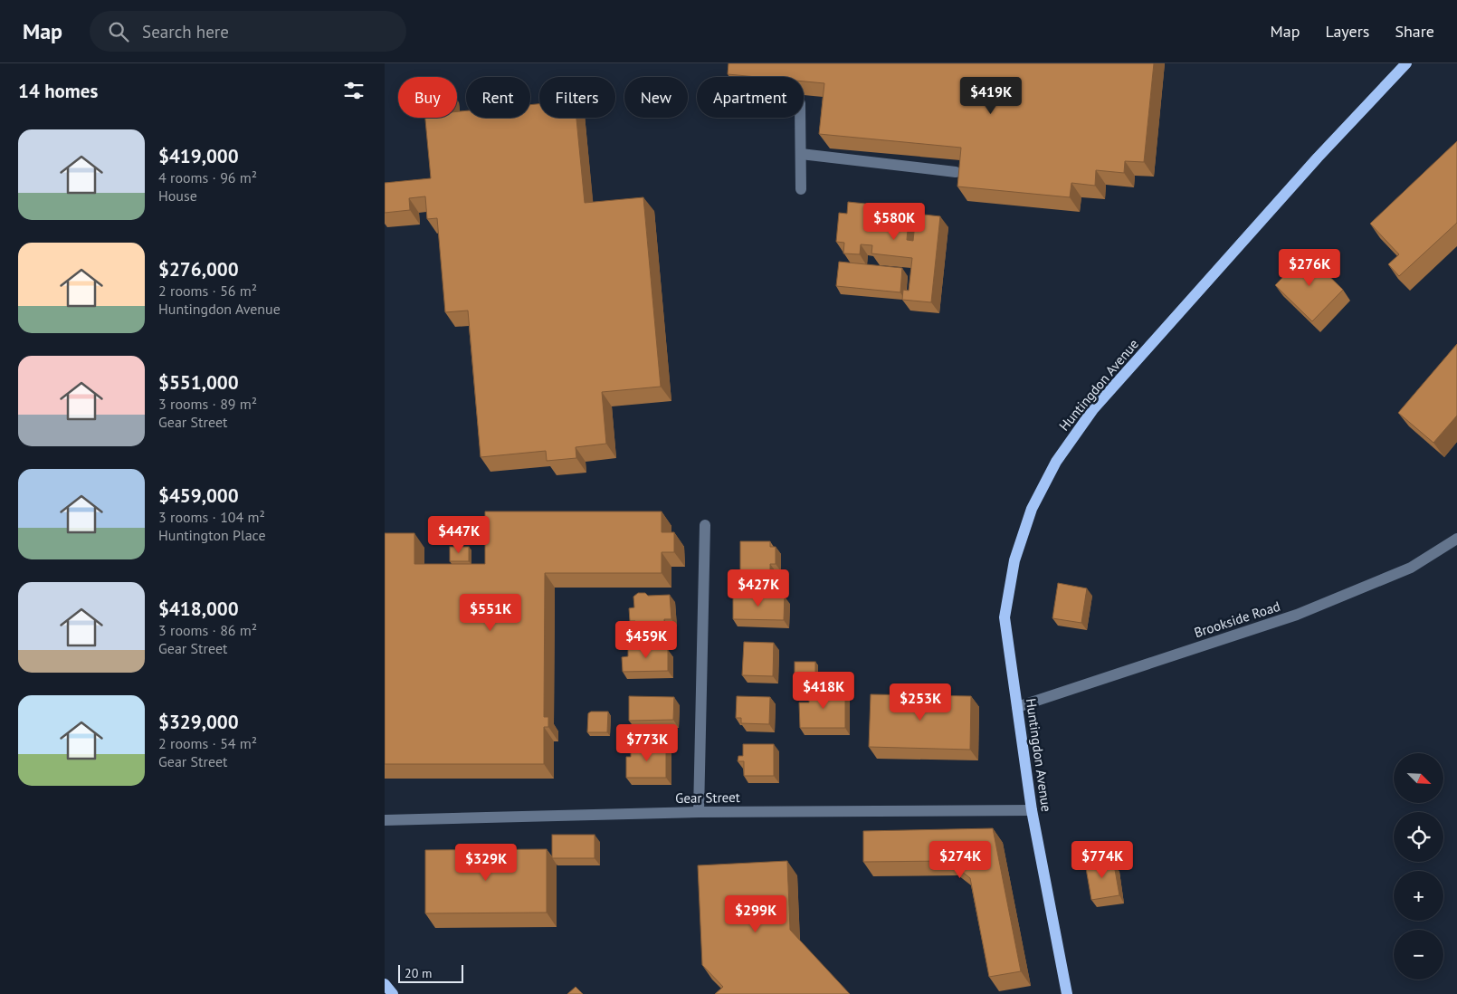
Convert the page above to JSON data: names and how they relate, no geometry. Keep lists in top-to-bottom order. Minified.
{"streets":{"main road":["Huntingdon Avenue"],"street":["Brookside Road","Gear Street"]},"crossings":[["Huntingdon Avenue","Brookside Road"],["Huntingdon Avenue","Gear Street"]],"scale_bar":"20 m","north":"bottom right","page":{"header":"Map","search":"Search here","nav":["Map","Layers","Share"],"heading":"14 homes","price":["$419K","$580K","$276K","$447K","$427K","$551K","$459K","$418K","$253K","$773K","$274K","$774K","$329K","$299K"],"chip":["Buy","Rent","Filters","New","Apartment"],"list":[{"name":"$419,000","note":"4 rooms · 96 m² · House"},{"name":"$276,000","note":"2 rooms · 56 m² · Huntingdon Avenue"},{"name":"$551,000","note":"3 rooms · 89 m² · Gear Street"},{"name":"$459,000","note":"3 rooms · 104 m² · Huntington Place"},{"name":"$418,000","note":"3 rooms · 86 m² · Gear Street"},{"name":"$329,000","note":"2 rooms · 54 m² · Gear Street"}],"map_buttons":["+","−"],"scale":"20 m"}}
